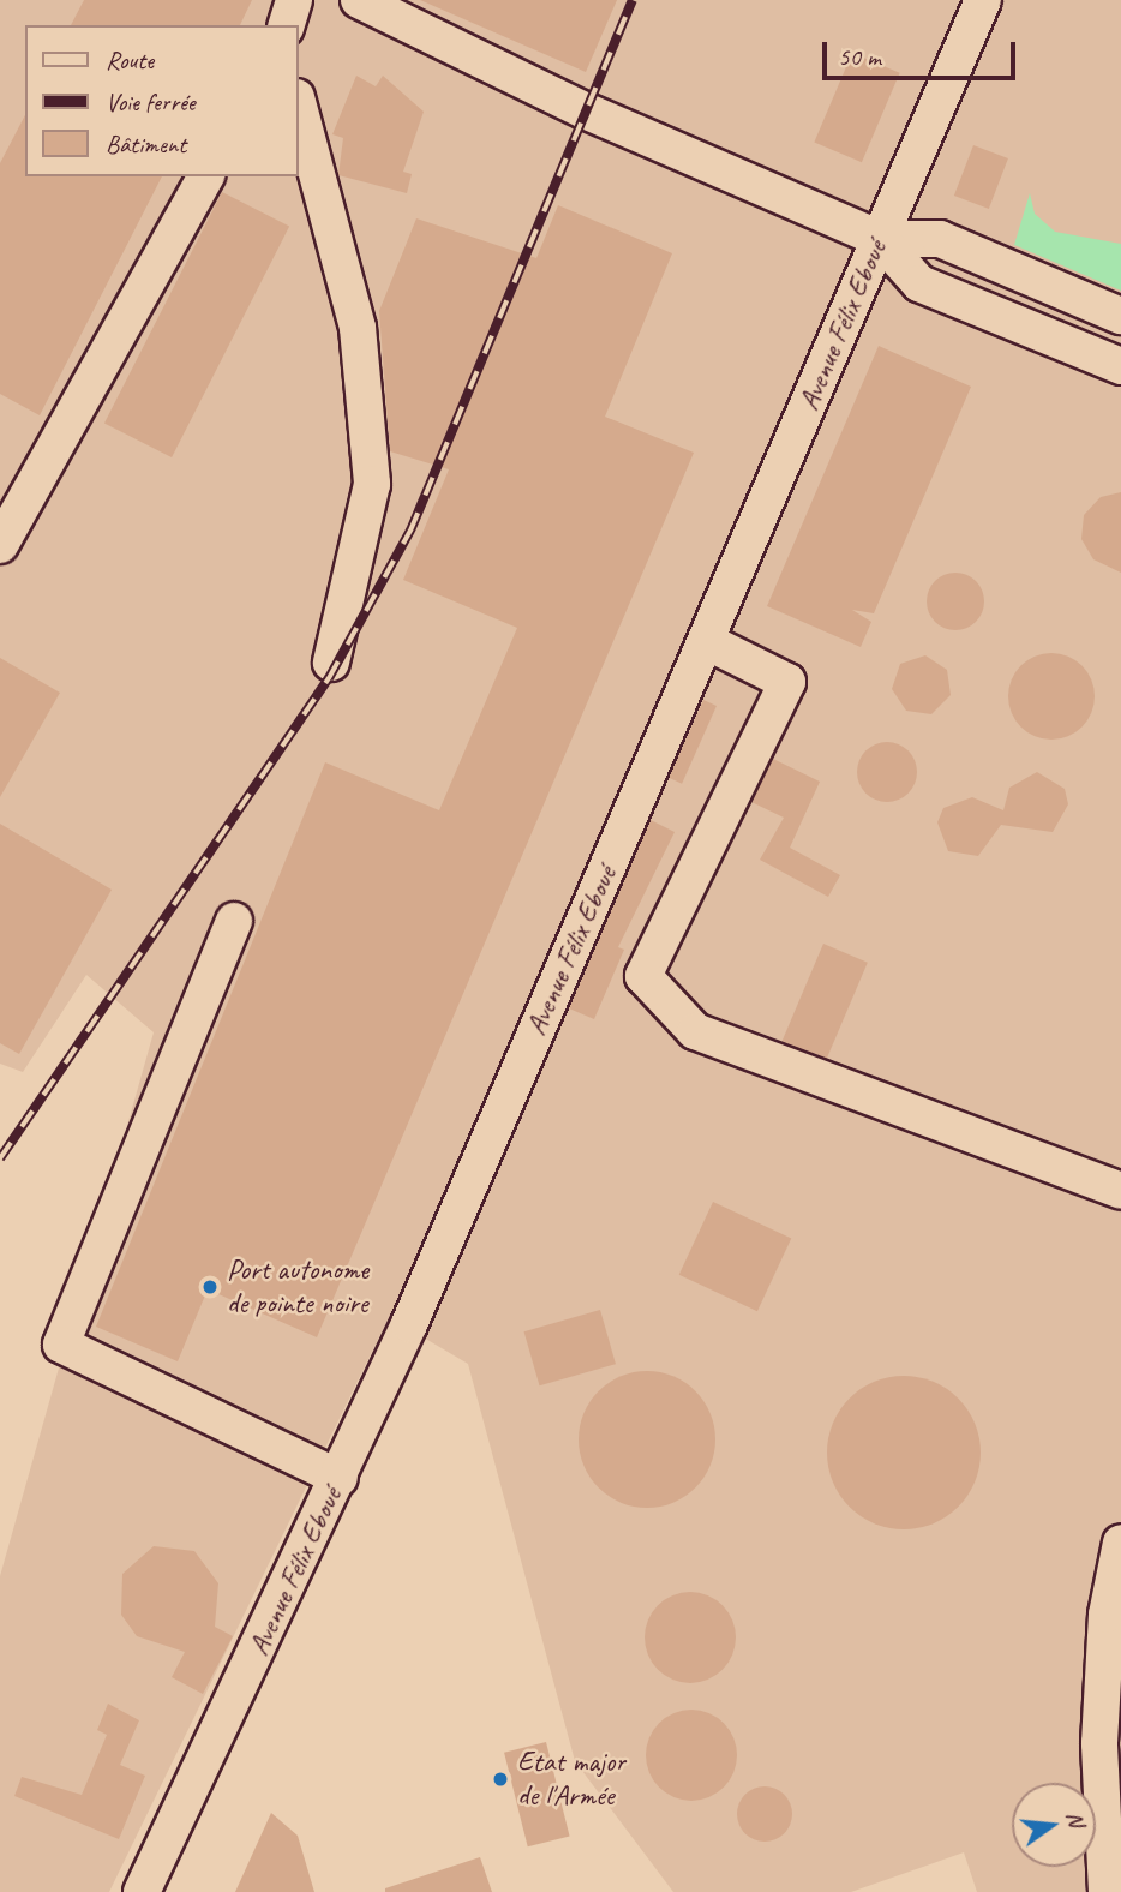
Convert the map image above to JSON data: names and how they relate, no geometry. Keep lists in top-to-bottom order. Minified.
{"streets":{"street":["Avenue Félix Eboué"]},"places":["Port autonome de pointe noire","Etat major de l'Armée"],"legend":["Route","Voie ferrée","Bâtiment"],"scale_bar":"50 m","north":"right"}
